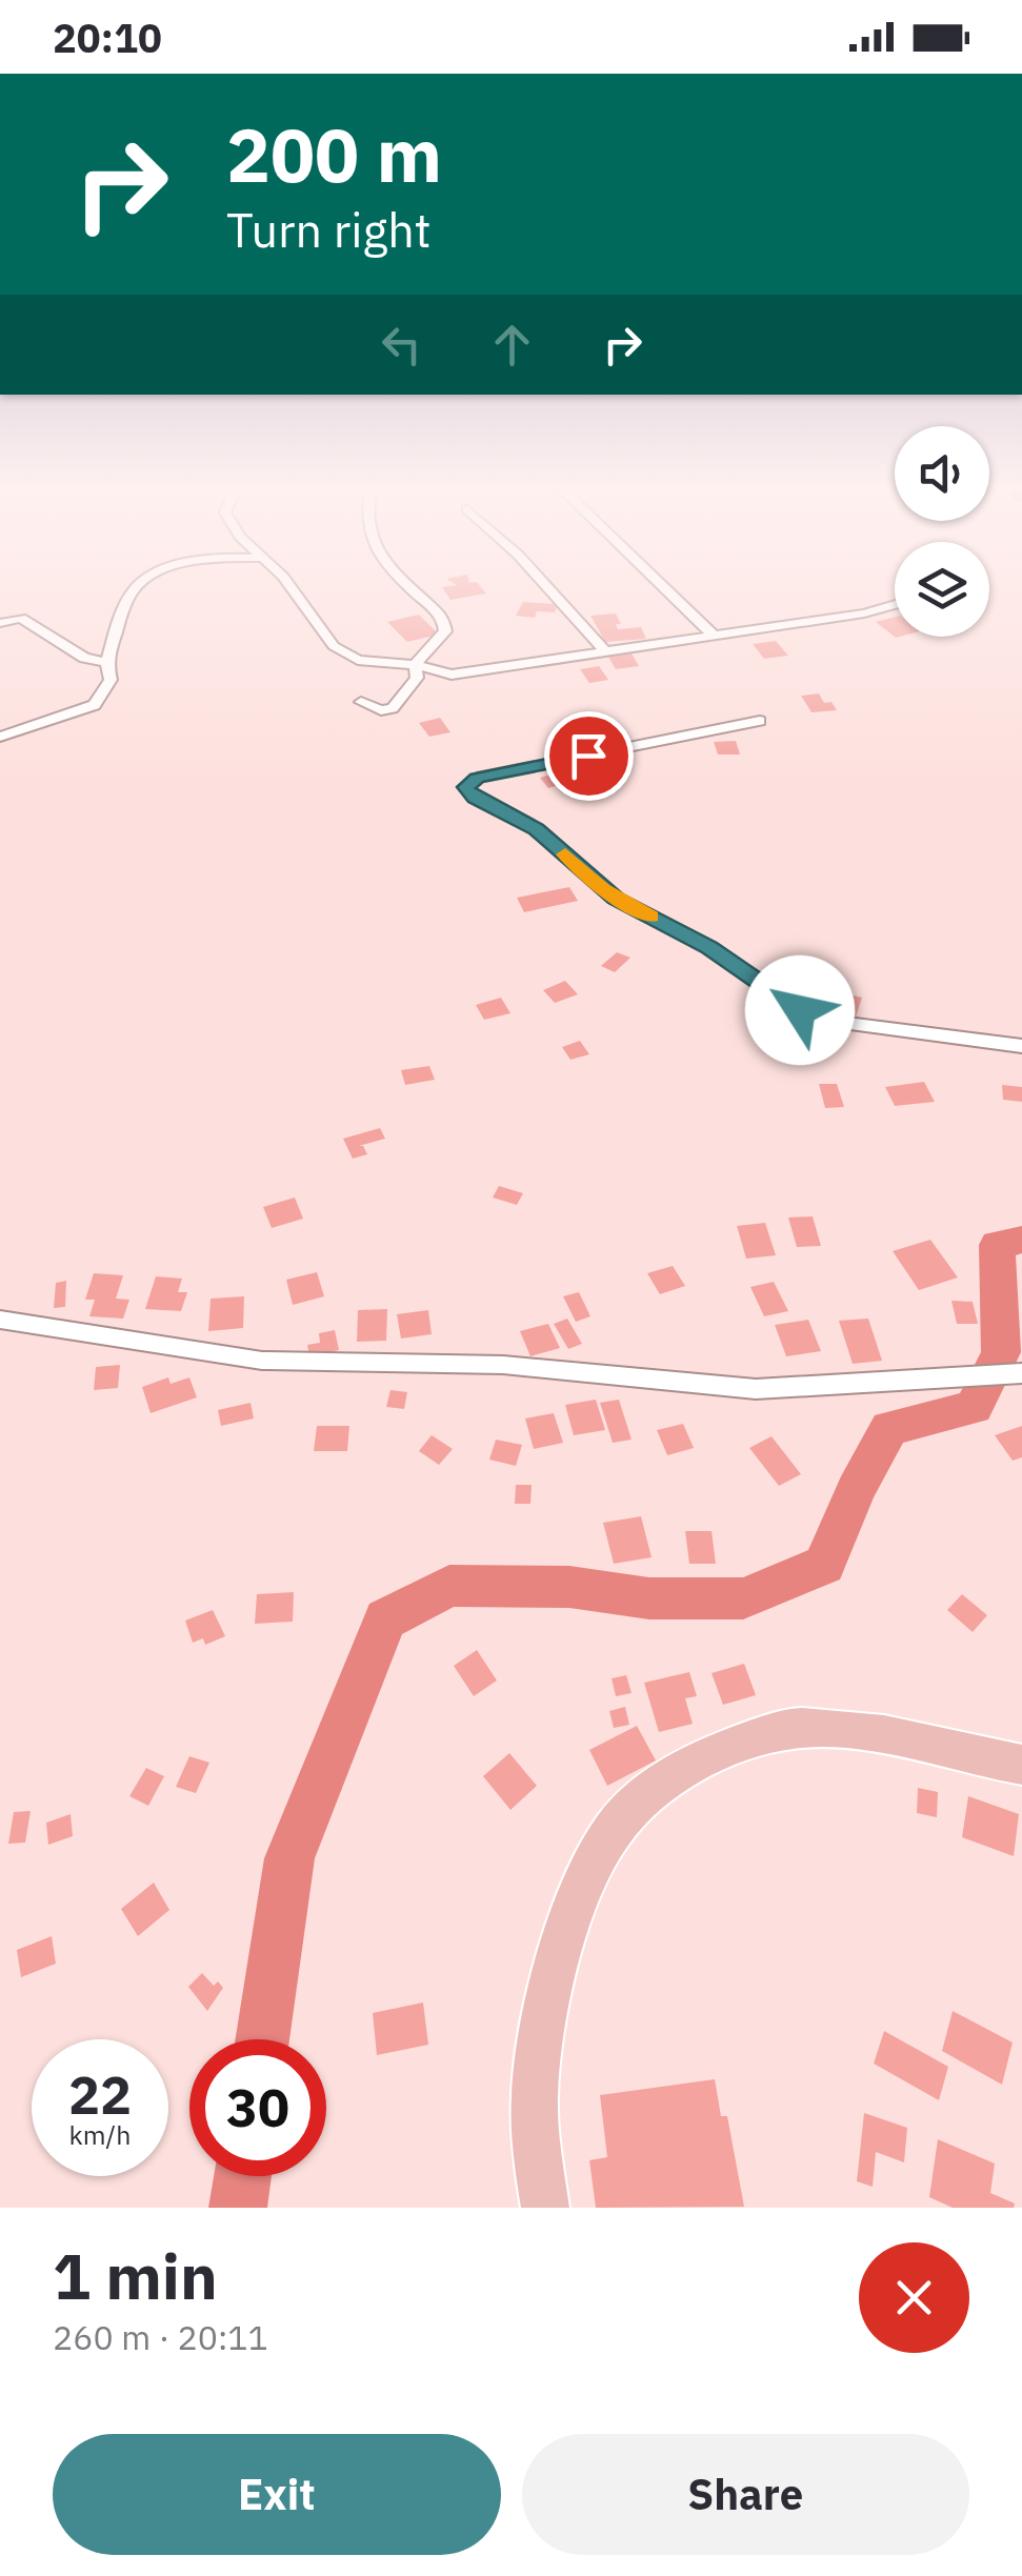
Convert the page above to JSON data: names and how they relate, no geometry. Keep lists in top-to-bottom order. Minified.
{"page":{"status":"20:10","turn":["200 m","Turn right"],"speed":"22 km/h","limit":"30","heading":["1 min","260 m · 20:11"],"buttons":["Exit","Share"]}}
